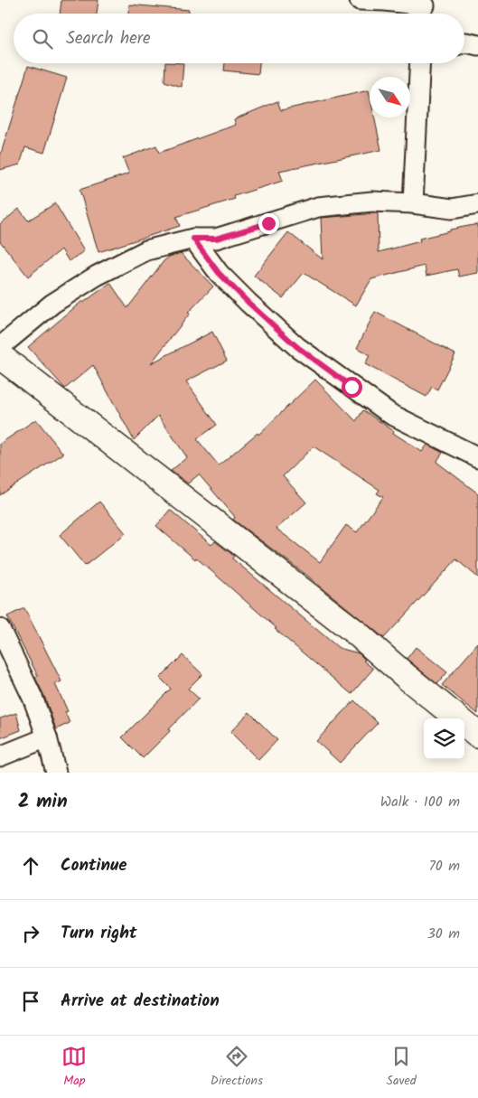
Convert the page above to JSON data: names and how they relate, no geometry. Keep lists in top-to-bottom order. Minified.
{"north":"bottom right","page":{"search":"Search here","heading":["2 min","Walk · 100 m"],"list":[["Continue","70 m"],["Turn right","30 m"],"Arrive at destination"],"nav":["Map","Directions","Saved"]}}
